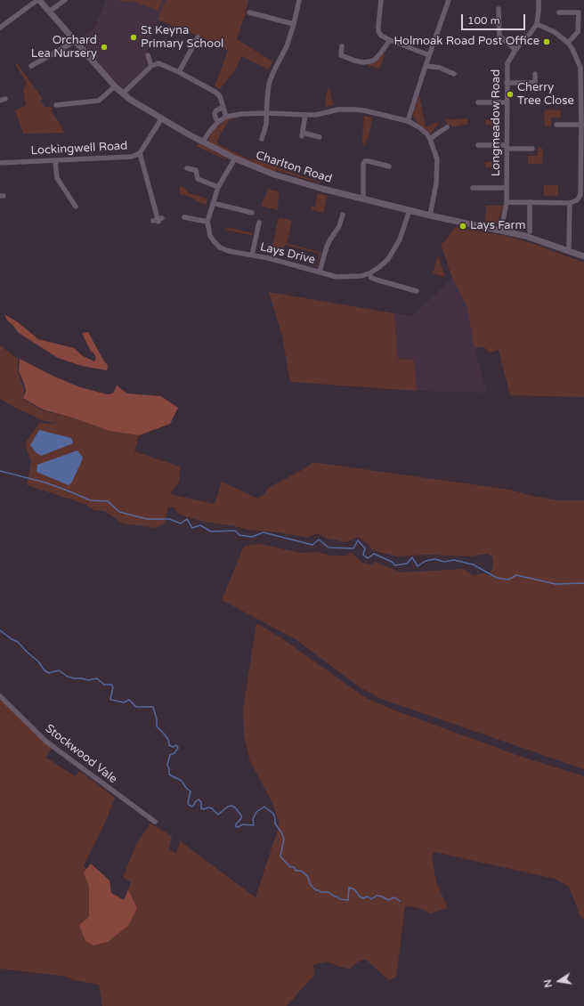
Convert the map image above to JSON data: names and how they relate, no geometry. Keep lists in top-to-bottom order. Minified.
{"streets":{"street":["Longmeadow Road","Lockingwell Road","Charlton Road","Lays Drive","Stockwood Vale"]},"crossings":[["Longmeadow Road","Charlton Road"],["Lockingwell Road","Charlton Road"],["Charlton Road","Lays Drive"]],"places":["St Keyna Primary School","Holmoak Road Post Office","Orchard Lea Nursery","Cherry Tree Close","Lays Farm"],"scale_bar":"100 m","north":"left"}
